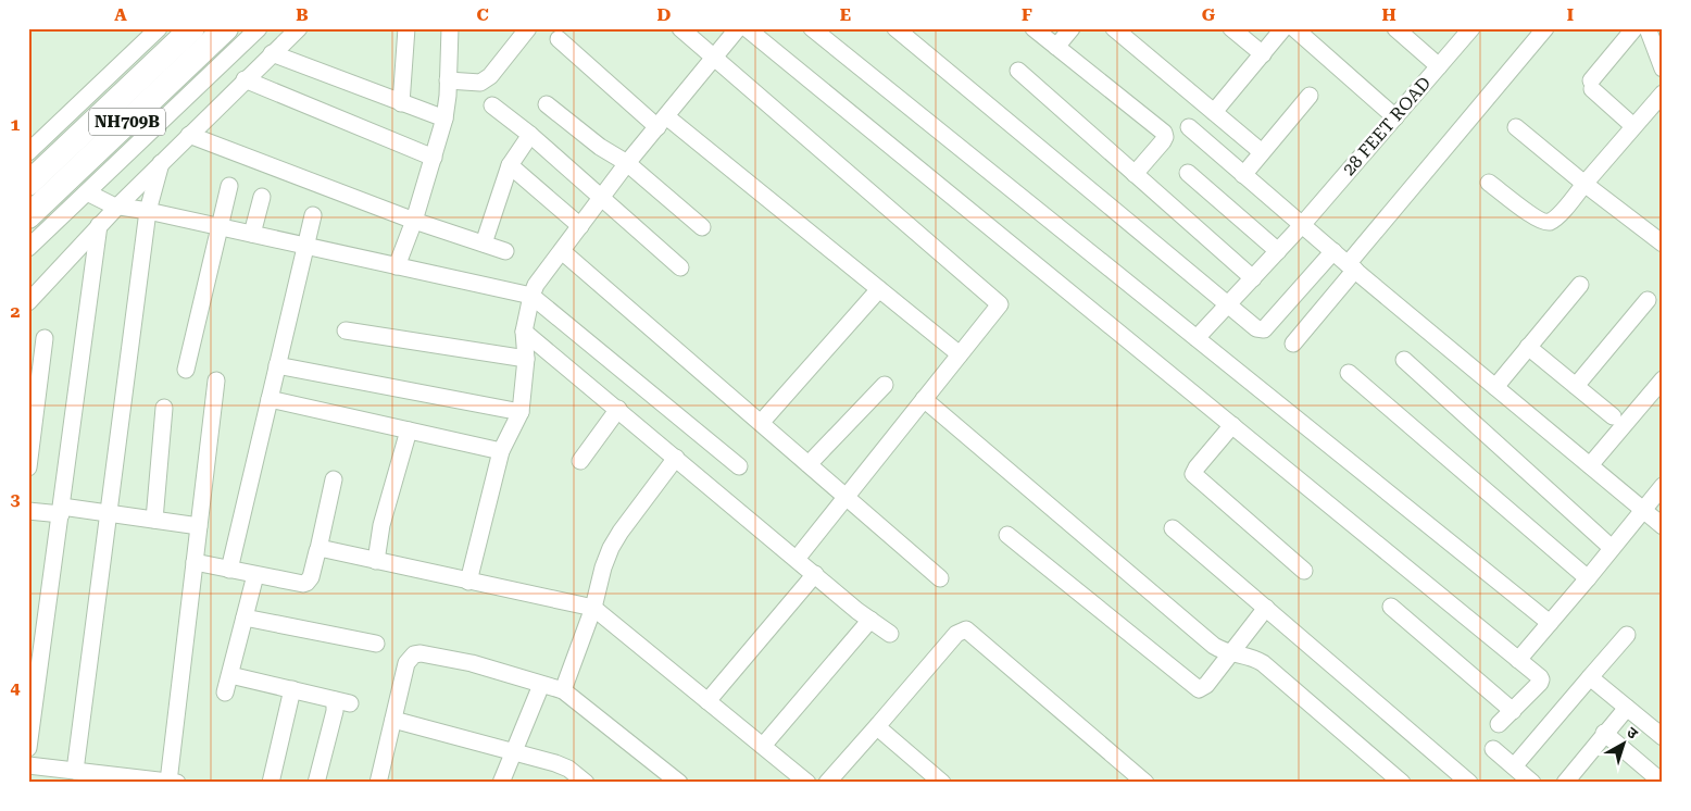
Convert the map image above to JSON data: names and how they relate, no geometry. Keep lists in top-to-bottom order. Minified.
{"streets":{"highway":["NH709B"],"street":["28 FEET ROAD"]},"north":"top right","grid":{"columns":["A","B","C","D","E","F","G","H","I"],"rows":["1","2","3","4"]}}
